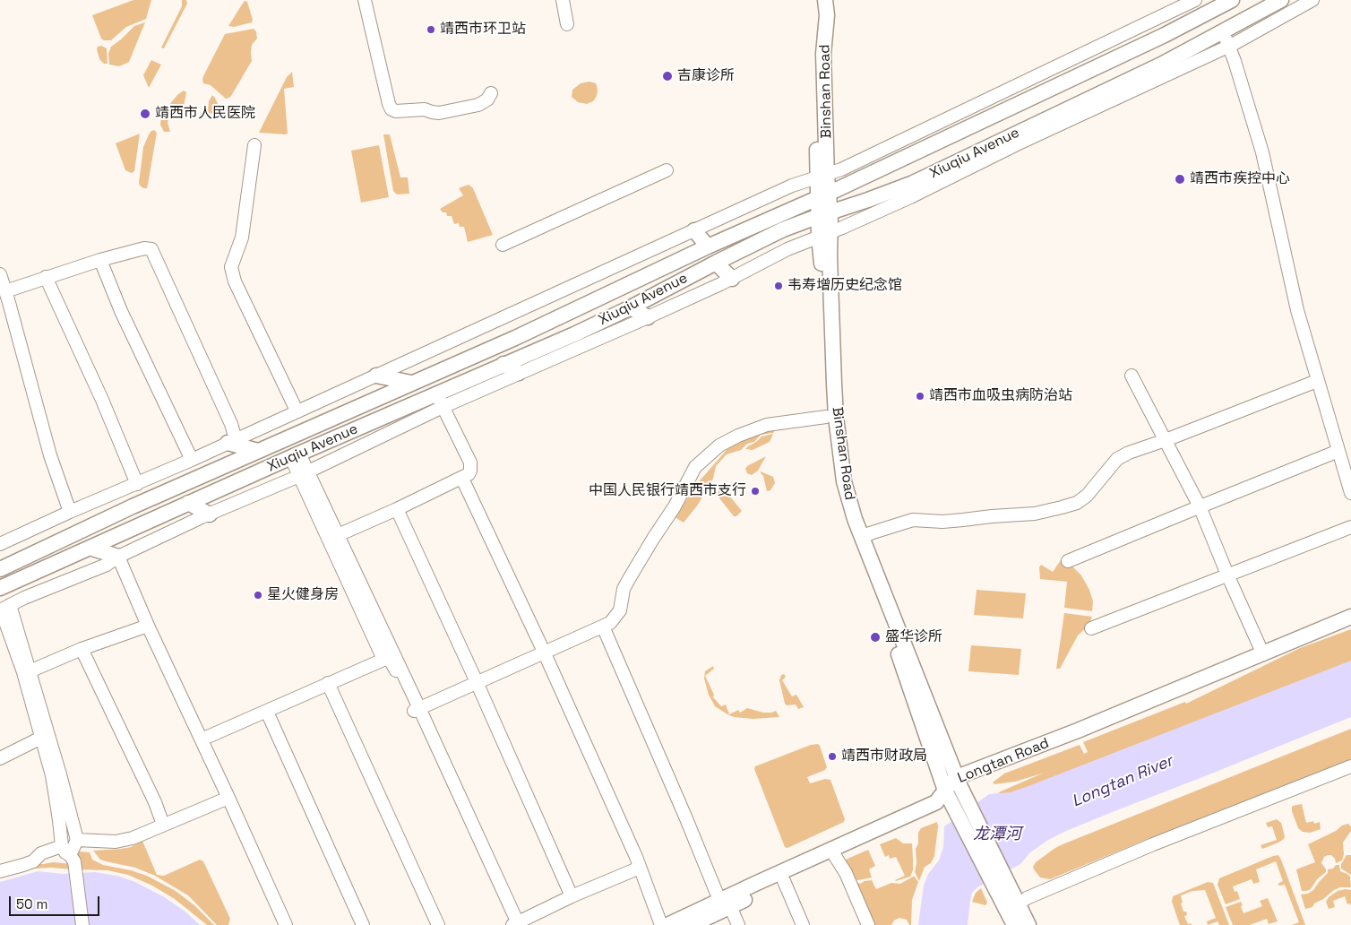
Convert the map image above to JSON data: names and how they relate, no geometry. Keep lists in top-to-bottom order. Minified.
{"streets":{"main road":["Binshan Road","Xiuqiu Avenue","Longtan Road"]},"crossings":[["Binshan Road","Xiuqiu Avenue"],["Binshan Road","Longtan Road"]],"water":["Longtan River","龙潭河"],"places":["靖西市环卫站","吉康诊所","靖西市人民医院","靖西市疾控中心","韦寿增历史纪念馆","靖西市血吸虫病防治站","中国人民银行靖西市支行","星火健身房","盛华诊所","靖西市财政局"],"scale_bar":"50 m"}
